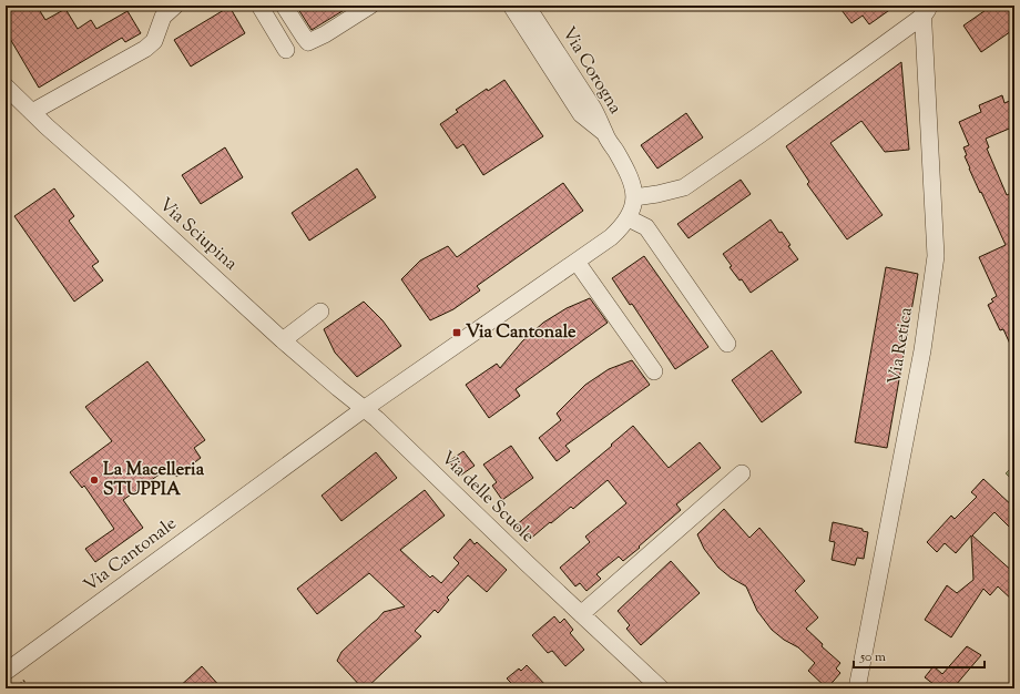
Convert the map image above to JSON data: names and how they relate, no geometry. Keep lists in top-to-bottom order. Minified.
{"streets":{"street":["Via Corogna","Via Sciupina","Via Retica","Via delle Scuole","Via Cantonale"]},"crossings":[["Via Corogna","Via Cantonale"],["Via Sciupina","Via delle Scuole"],["Via Sciupina","Via Cantonale"],["Via delle Scuole","Via Cantonale"]],"places":{"transit":["Via Cantonale"],"other":["La Macelleria STUPPIA"]},"scale_bar":"50 m"}
